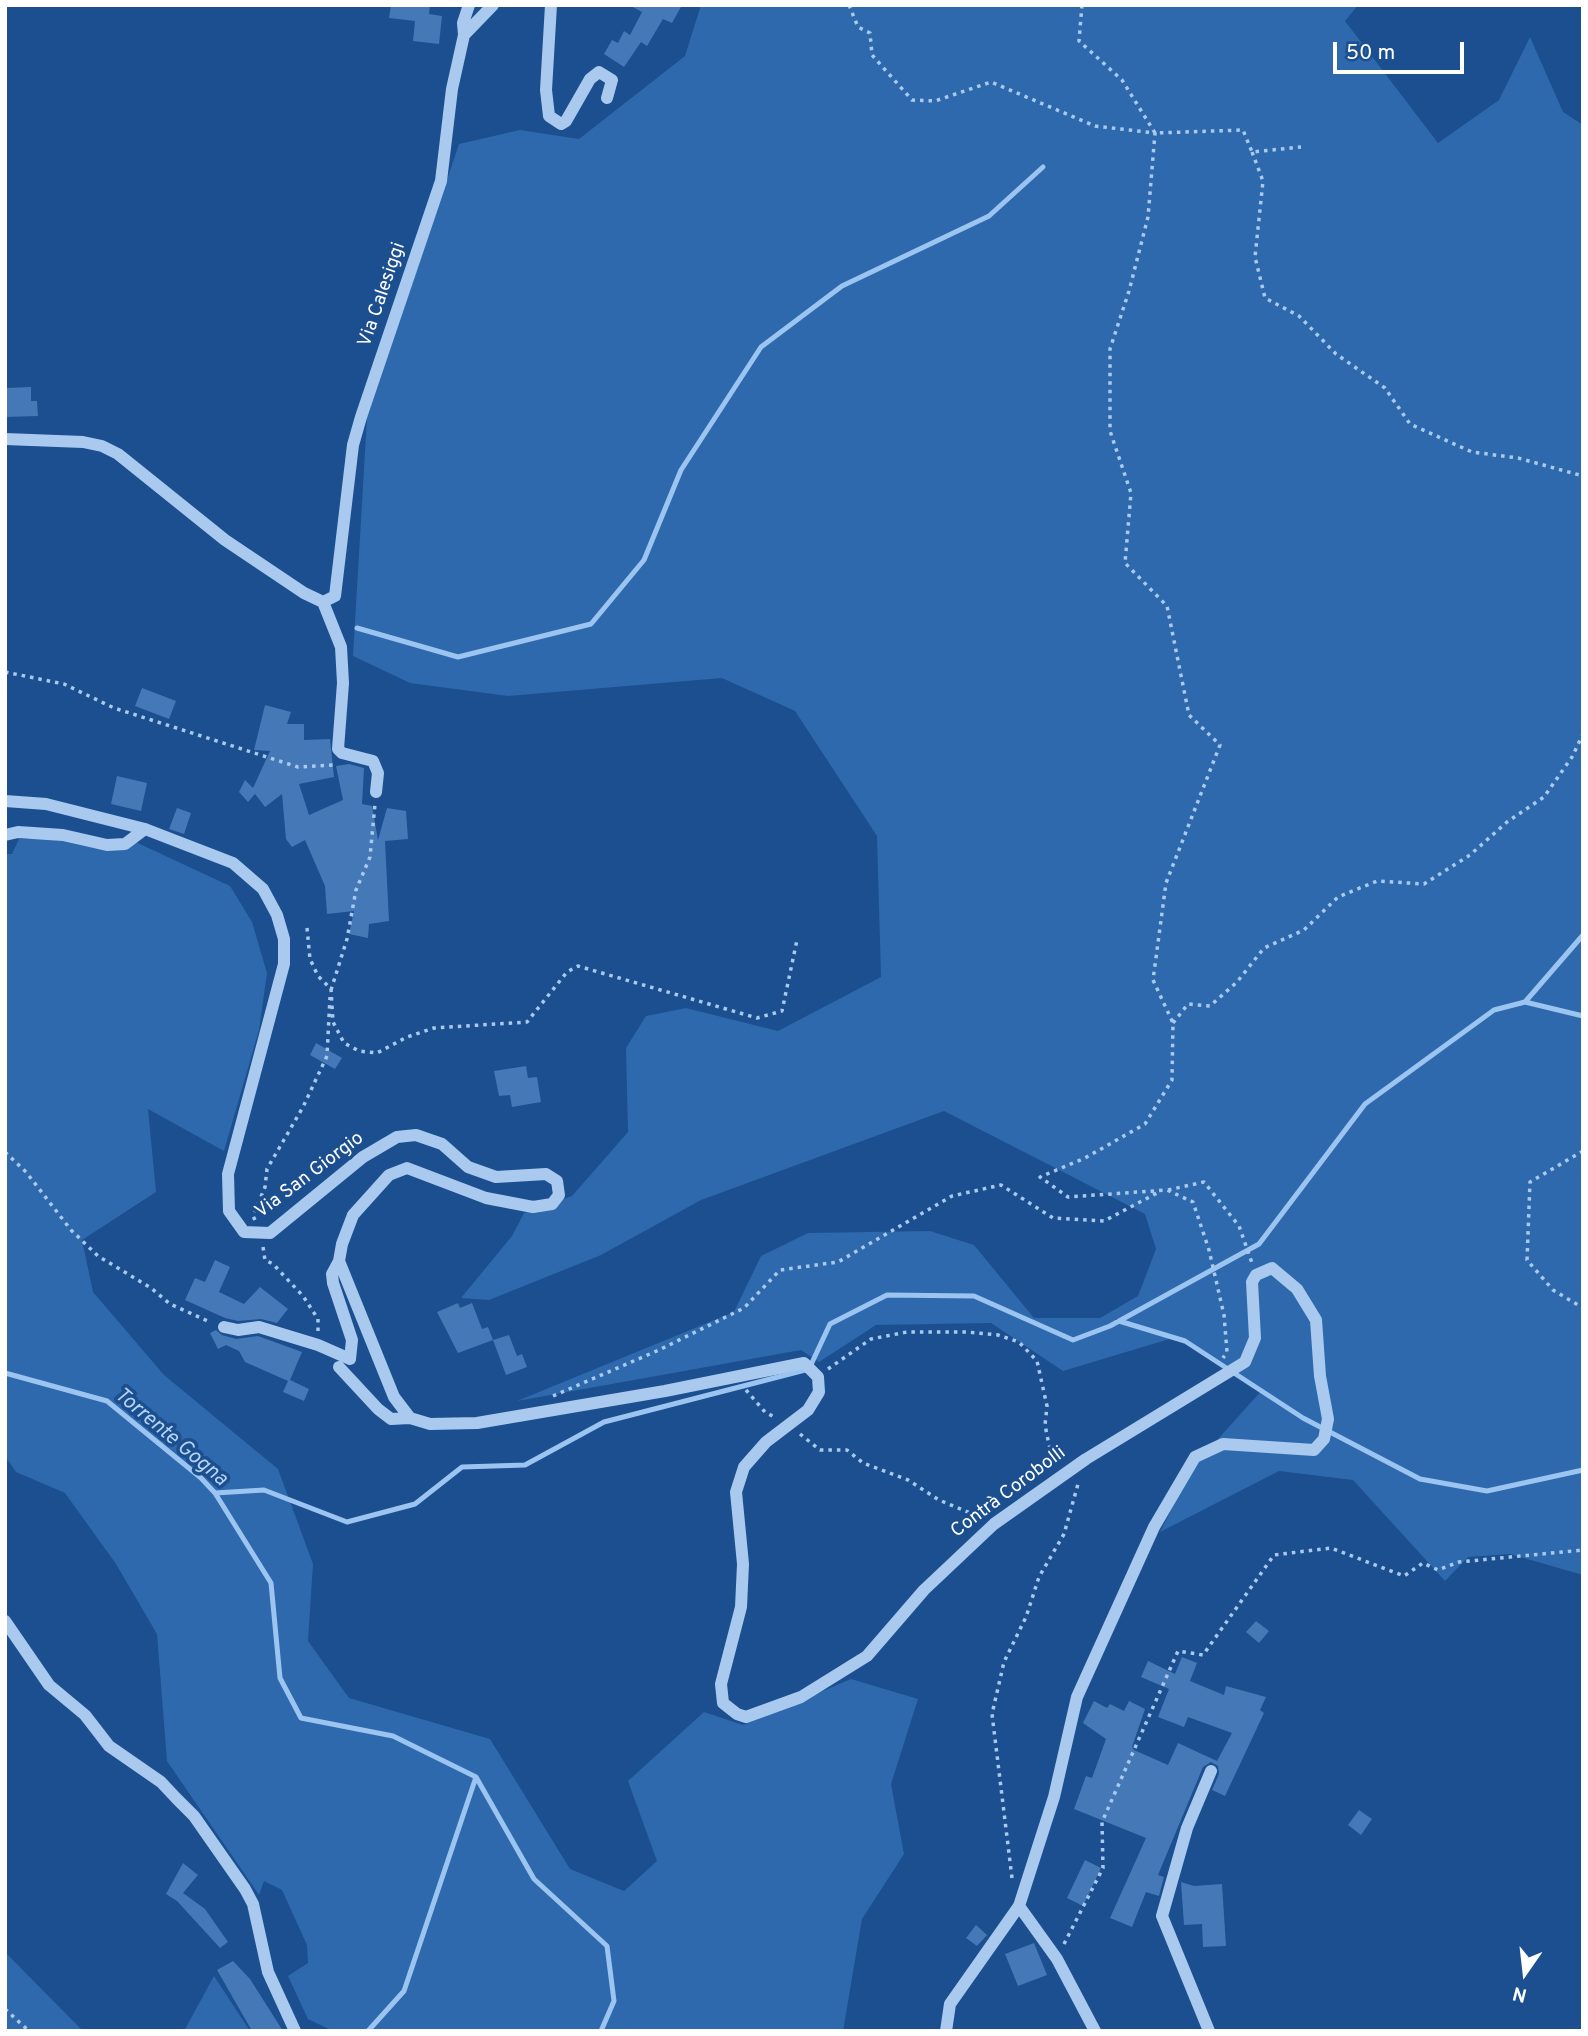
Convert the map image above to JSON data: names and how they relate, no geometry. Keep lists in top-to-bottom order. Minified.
{"streets":{"street":["Via Calesiggi","Via San Giorgio","Contrà Corobolli"]},"water":["Torrente Gogna"],"scale_bar":"50 m","north":"bottom"}
